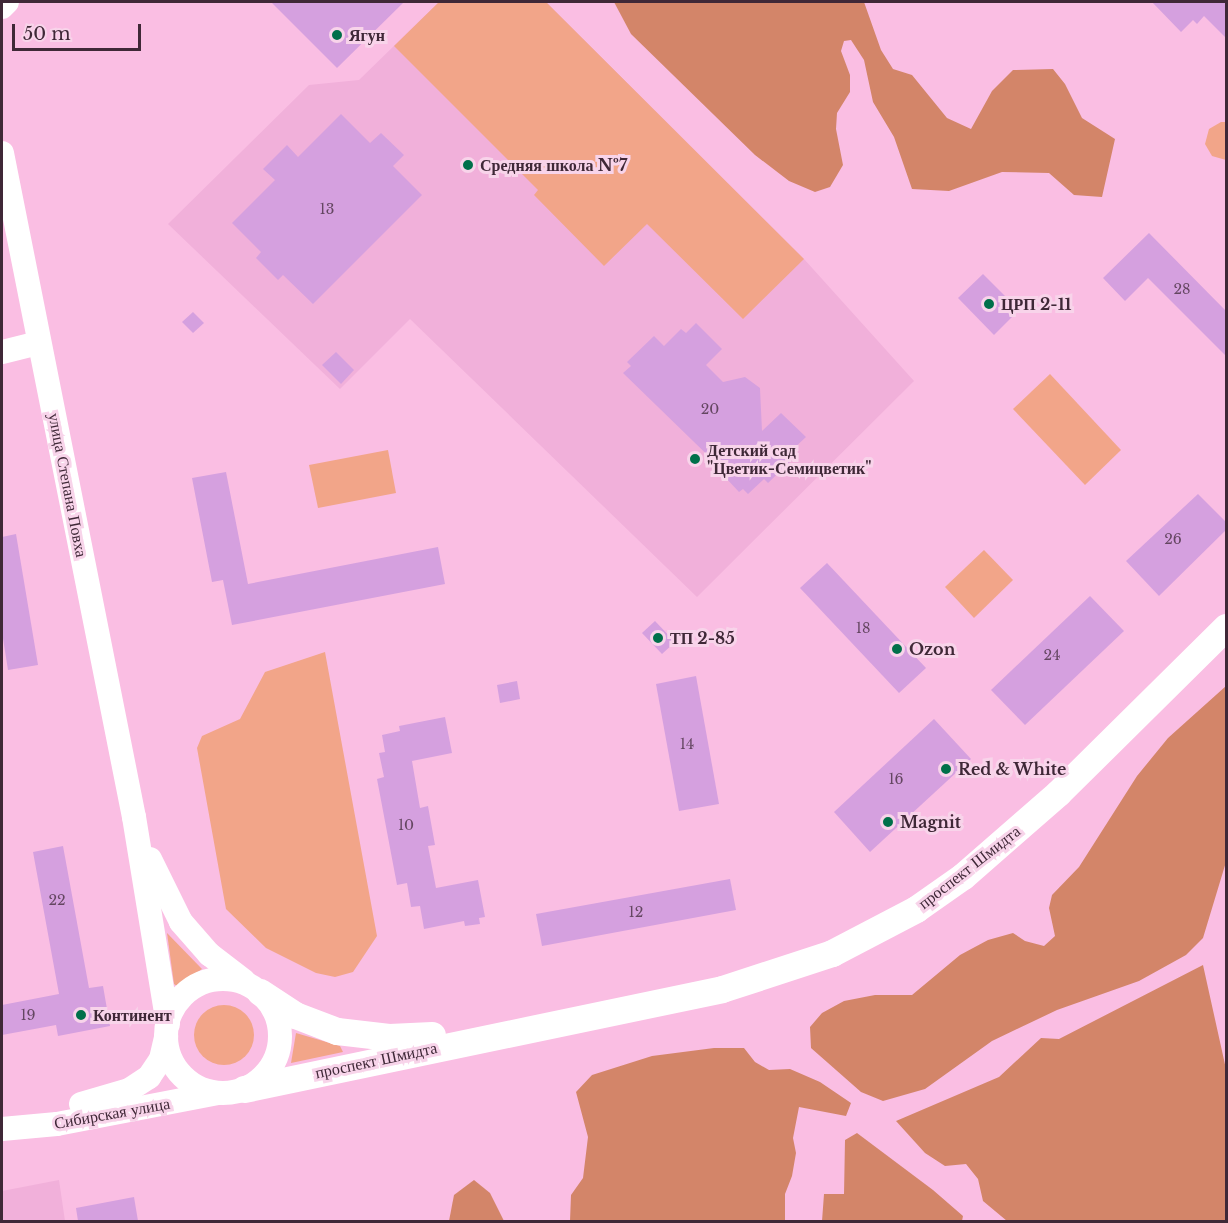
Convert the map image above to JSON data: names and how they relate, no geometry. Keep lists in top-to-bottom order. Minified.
{"streets":{"main road":["проспект Шмидта"],"street":["улица Степана Повха","Сибирская улица"]},"crossings":[["улица Степана Повха","проспект Шмидта"],["улица Степана Повха","Сибирская улица"],["проспект Шмидта","Сибирская улица"]],"places":["Ягун","Средняя школа №7","ЦРП 2-11","Детский сад \"Цветик-Семицветик\"","ТП 2-85","Ozon","Red & White","Magnit","Континент"],"house_numbers":["13","28","20","26","18","24","14","16","10","22","12","19"],"scale_bar":"50 m"}
